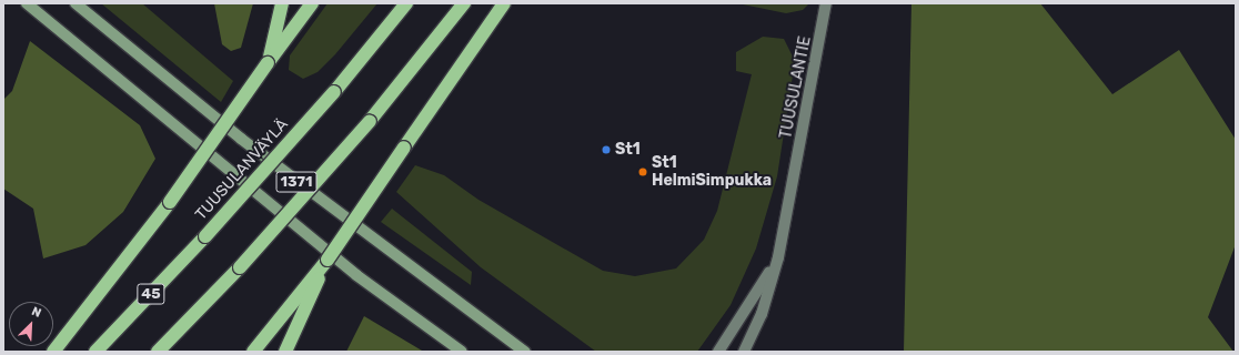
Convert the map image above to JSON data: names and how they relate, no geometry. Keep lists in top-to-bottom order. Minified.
{"streets":{"highway":["TUUSULANVÄYLÄ","45"],"main road":["TUUSULANTIE","1371"]},"places":["St1","St1 HelmiSimpukka"],"north":"top right"}
